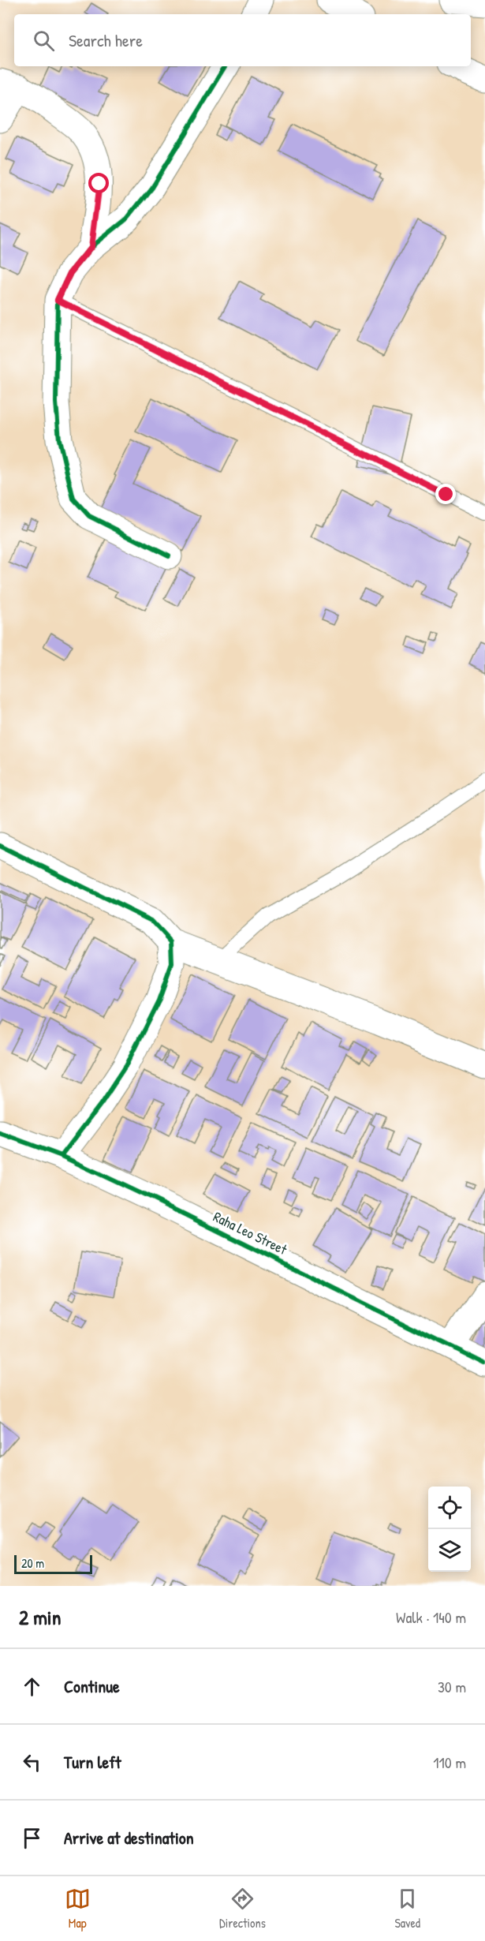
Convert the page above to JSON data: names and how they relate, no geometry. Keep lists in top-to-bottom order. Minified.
{"streets":{"street":["Raha Leo Street"]},"scale_bar":"20 m","page":{"search":"Search here","scale":"20 m","heading":["2 min","Walk · 140 m"],"list":[["Continue","30 m"],["Turn left","110 m"],"Arrive at destination"],"nav":["Map","Directions","Saved"]}}
